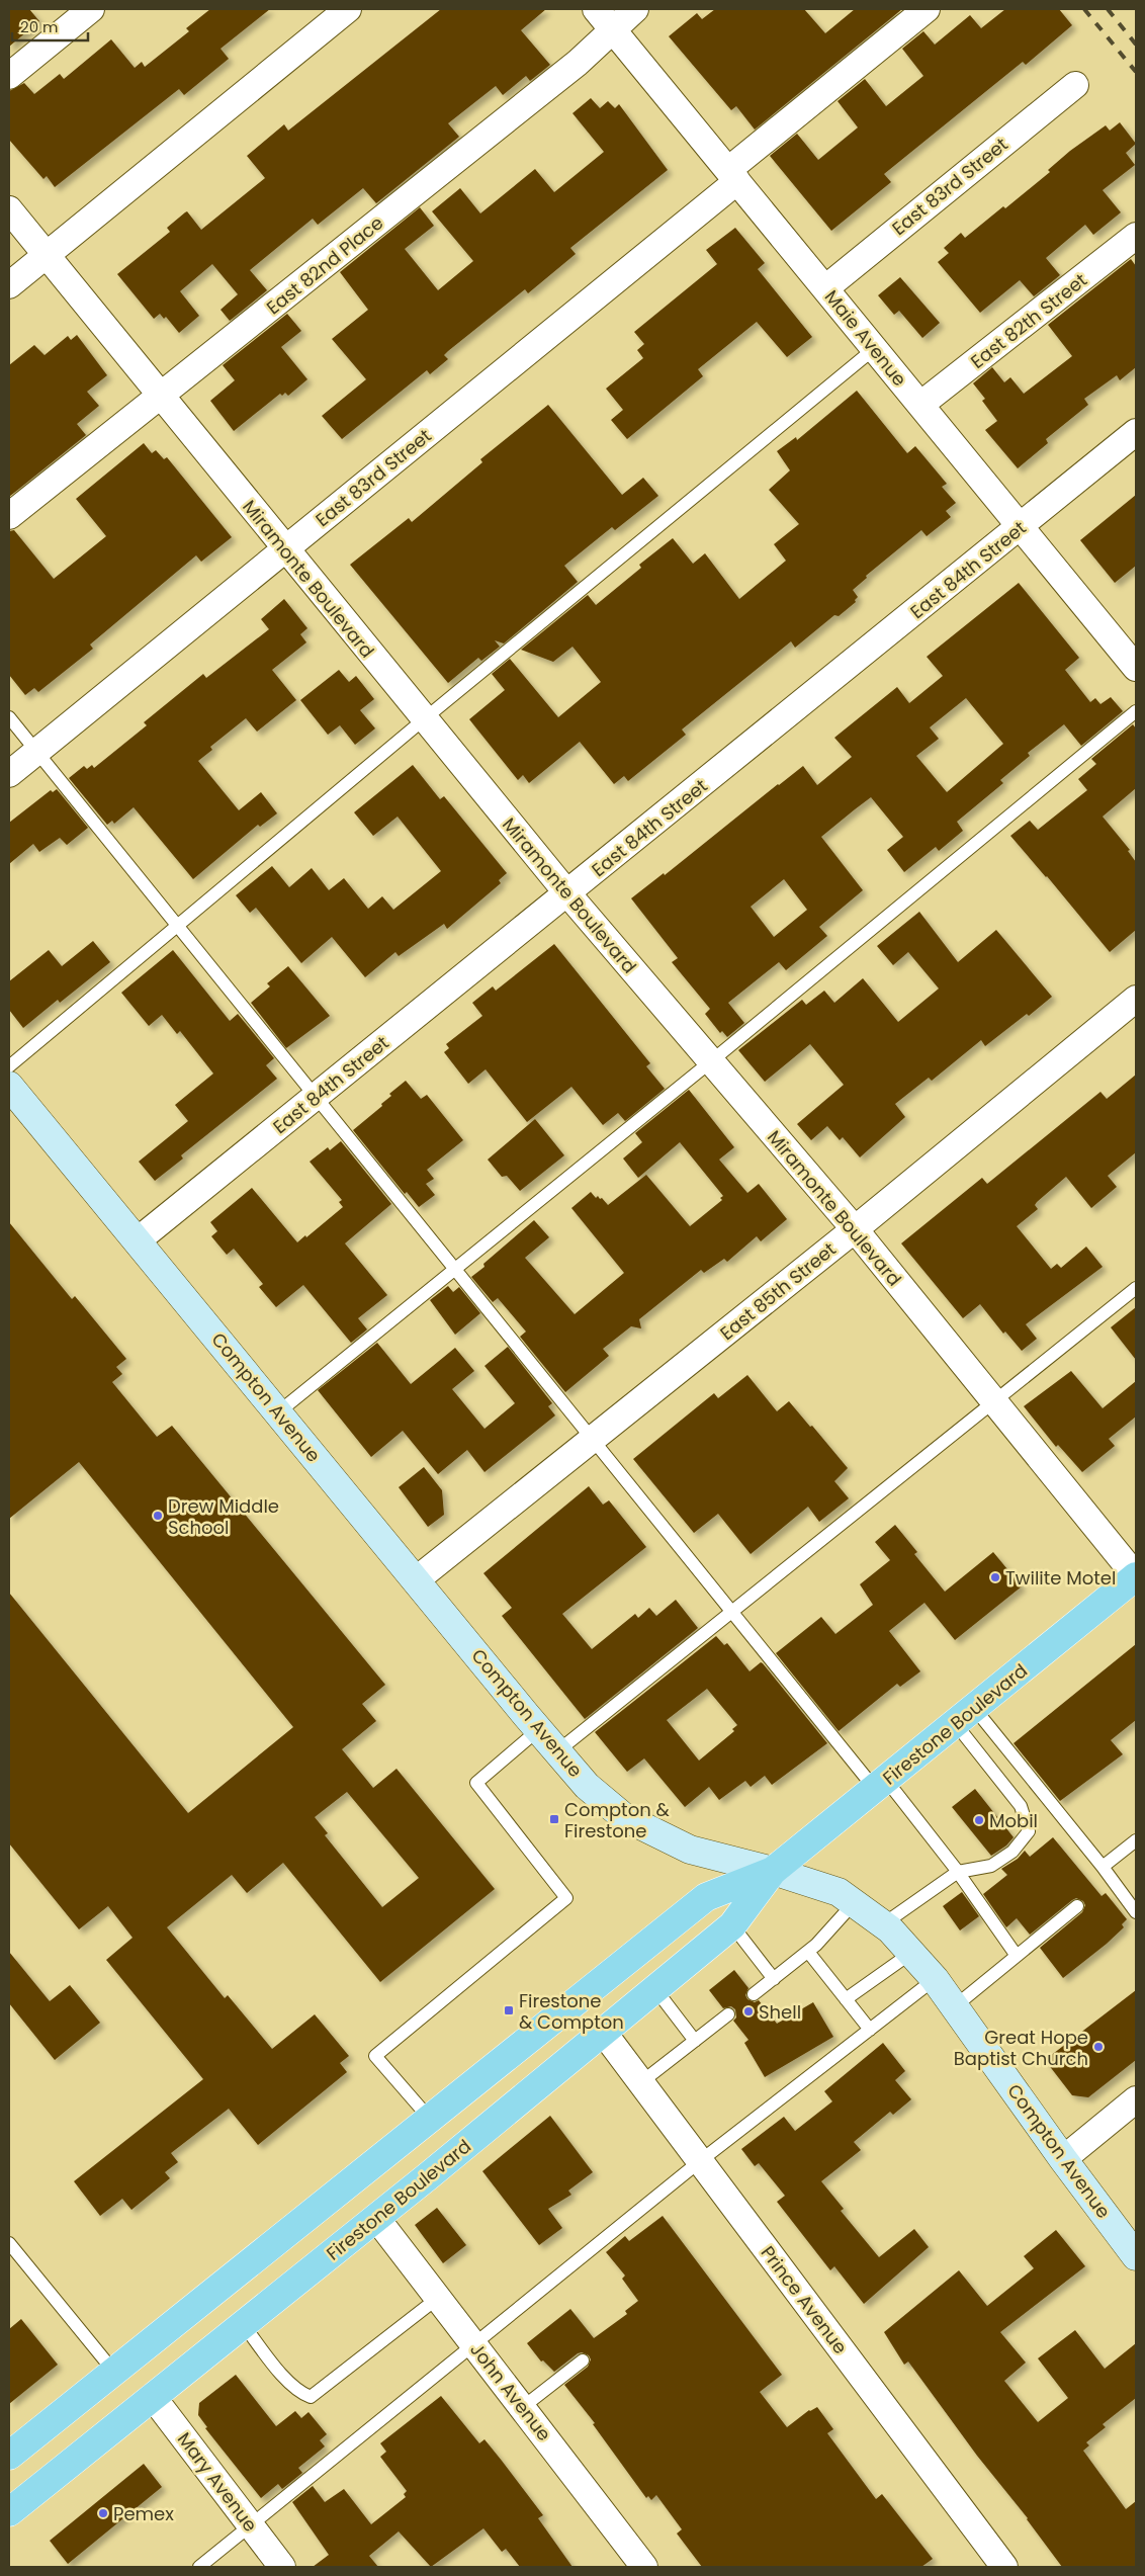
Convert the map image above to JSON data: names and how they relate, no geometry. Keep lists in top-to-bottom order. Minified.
{"streets":{"main road":["Compton Avenue","Firestone Boulevard"],"street":["East 83rd Street","East 82nd Place","East 82th Street","Maie Avenue","East 84th Street","Miramonte Boulevard","East 85th Street","Prince Avenue","John Avenue","Mary Avenue"]},"crossings":[["East 83rd Street","Maie Avenue"],["East 83rd Street","Miramonte Boulevard"],["East 82nd Place","Maie Avenue"],["East 82nd Place","Miramonte Boulevard"],["East 82th Street","Maie Avenue"],["Maie Avenue","East 84th Street"],["East 84th Street","Miramonte Boulevard"],["East 84th Street","Compton Avenue"],["Miramonte Boulevard","East 85th Street"],["Miramonte Boulevard","Firestone Boulevard"],["East 85th Street","Compton Avenue"],["Compton Avenue","Firestone Boulevard"],["Firestone Boulevard","Prince Avenue"],["Firestone Boulevard","John Avenue"],["Firestone Boulevard","Mary Avenue"]],"places":{"other":["Drew Middle School","Twilite Motel","Mobil","Shell","Great Hope Baptist Church","Pemex"],"transit":["Compton & Firestone","Firestone & Compton"]},"scale_bar":"20 m"}
